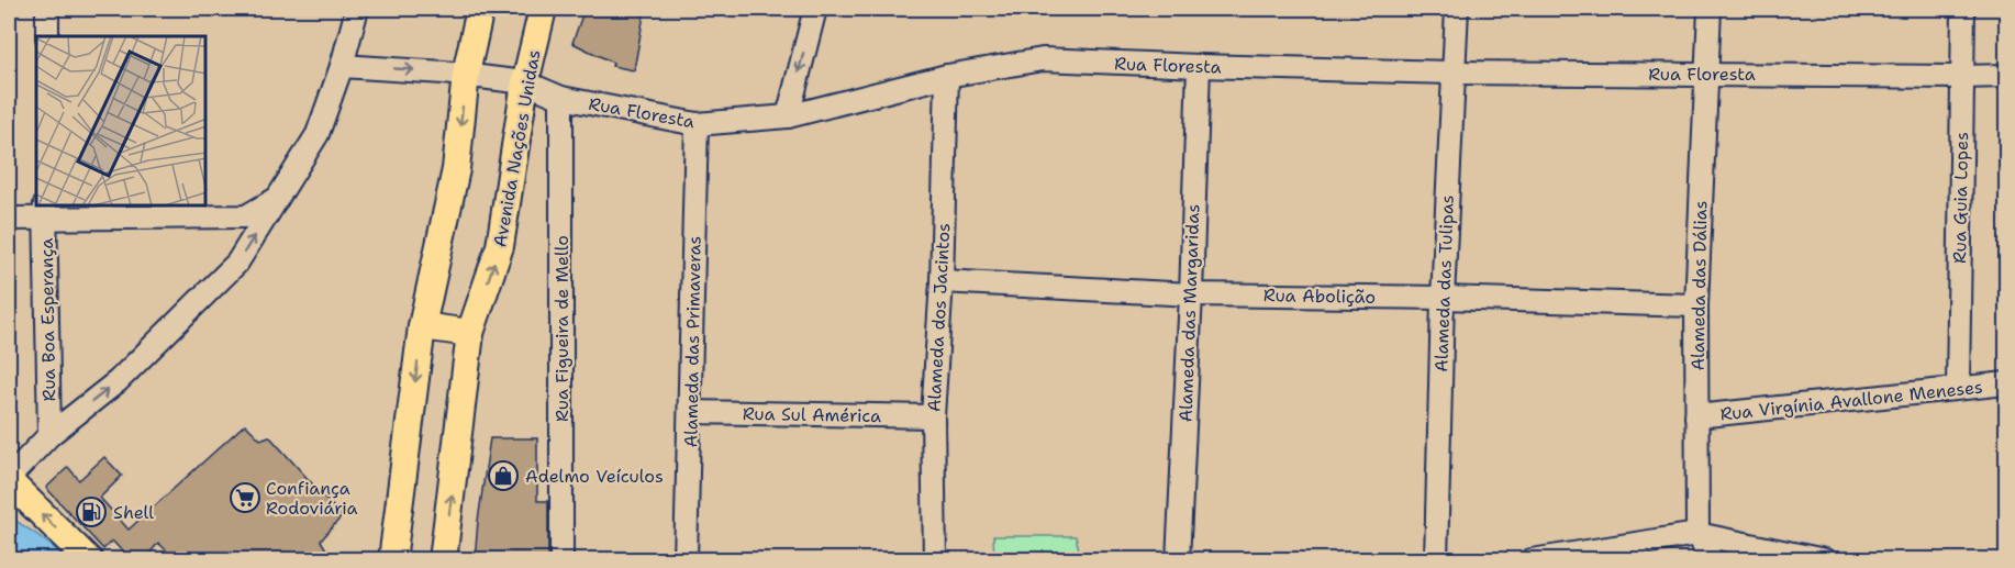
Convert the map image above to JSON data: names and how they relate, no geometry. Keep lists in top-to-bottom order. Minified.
{"streets":{"main road":["Avenida Nações Unidas"],"street":["Rua Floresta","Rua Guia Lopes","Alameda das Tulipas","Alameda das Dálias","Rua Abolição","Alameda das Margaridas","Alameda dos Jacintos","Rua Boa Esperança","Rua Figueira de Mello","Alameda das Primaveras","Rua Virgínia Avallone Meneses","Rua Sul América"]},"crossings":[["Rua Floresta","Avenida Nações Unidas"],["Rua Floresta","Rua Guia Lopes"],["Rua Floresta","Alameda das Tulipas"],["Rua Floresta","Alameda das Dálias"],["Rua Floresta","Alameda das Margaridas"],["Rua Floresta","Alameda dos Jacintos"],["Rua Floresta","Rua Figueira de Mello"],["Rua Floresta","Alameda das Primaveras"],["Rua Guia Lopes","Rua Virgínia Avallone Meneses"],["Alameda das Tulipas","Rua Abolição"],["Alameda das Dálias","Rua Abolição"],["Alameda das Dálias","Rua Virgínia Avallone Meneses"],["Rua Abolição","Alameda das Margaridas"],["Rua Abolição","Alameda dos Jacintos"],["Alameda dos Jacintos","Rua Sul América"],["Alameda das Primaveras","Rua Sul América"]],"places":{"shop":["Adelmo Veículos"],"supermarket":["Confiança Rodoviária"],"fuel station":["Shell"]}}
